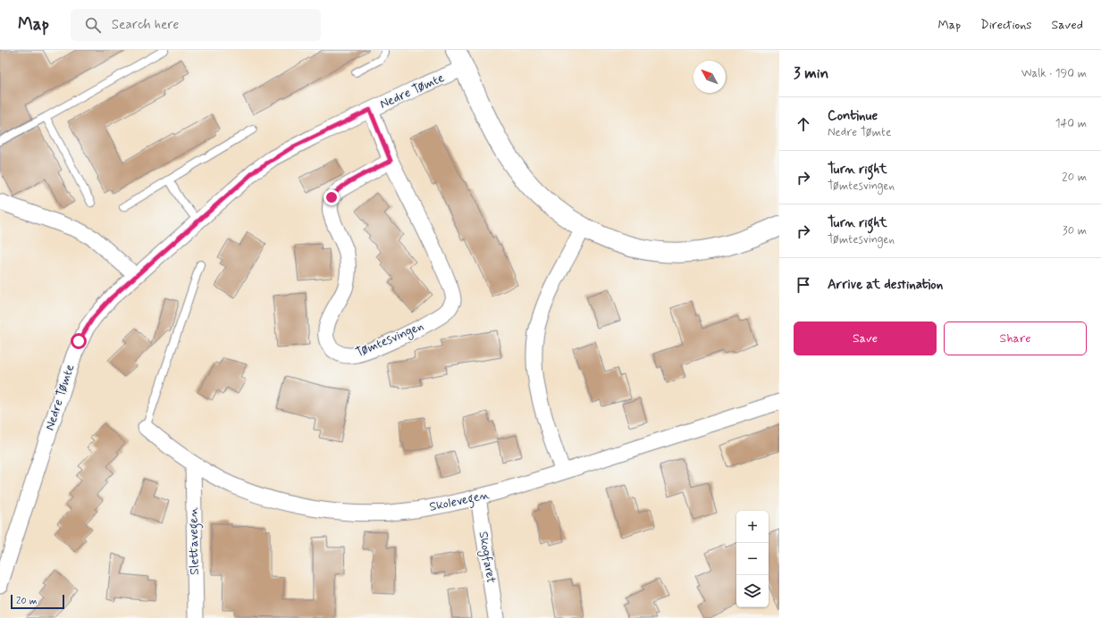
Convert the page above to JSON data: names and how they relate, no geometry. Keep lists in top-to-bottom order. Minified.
{"streets":{"street":["Nedre Tømte","Tømtesvingen","Skolevegen","Slettavegen","Skogfaret"]},"crossings":[["Nedre Tømte","Tømtesvingen"],["Skolevegen","Slettavegen"],["Skolevegen","Skogfaret"]],"scale_bar":"20 m","north":"top left","page":{"header":"Map","search":"Search here","nav":["Map","Directions","Saved"],"heading":["3 min","Walk · 190 m"],"list":[["Continue","Nedre Tømte","140 m"],["Turn right","Tømtesvingen","20 m"],["Turn right","Tømtesvingen","30 m"],"Arrive at destination"],"buttons":["Save","Share"],"map_buttons":["+","−"],"scale":"20 m"}}
